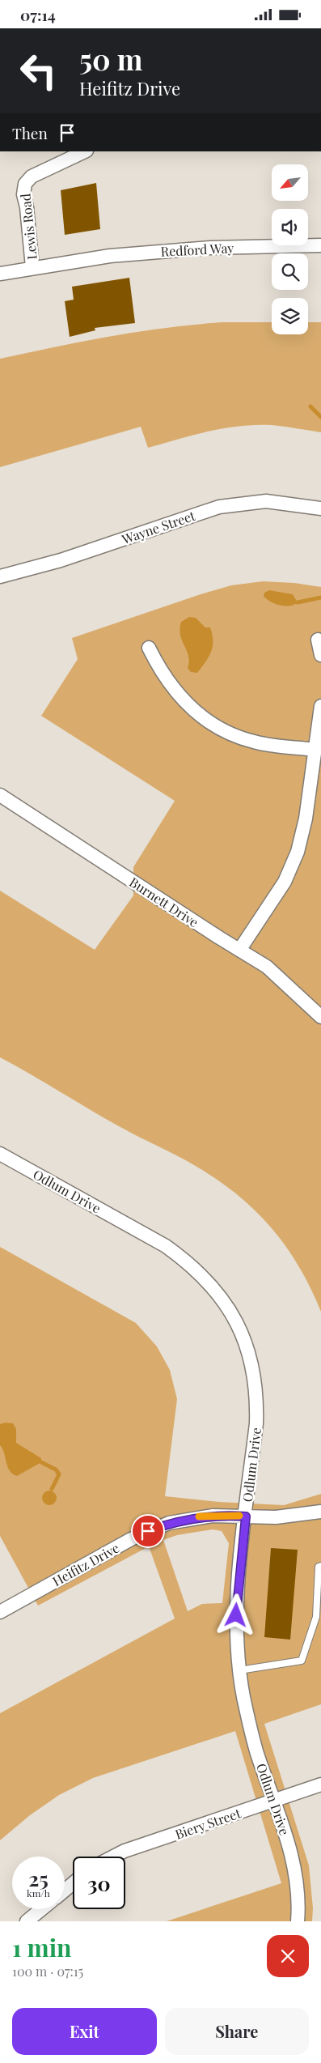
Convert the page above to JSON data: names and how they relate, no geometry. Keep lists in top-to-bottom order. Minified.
{"streets":{"street":["Lewis Road","Redford Way","Wayne Street","Burnett Drive","Odlum Drive","Heifitz Drive","Biery Street"]},"crossings":[["Lewis Road","Redford Way"],["Odlum Drive","Heifitz Drive"],["Odlum Drive","Biery Street"]],"north":"bottom left","page":{"status":"07:14","turn":["50 m","Heifitz Drive"],"then":"Then","speed":"25 km/h","limit":"30","heading":["1 min","100 m · 07:15"],"buttons":["Exit","Share"]}}
